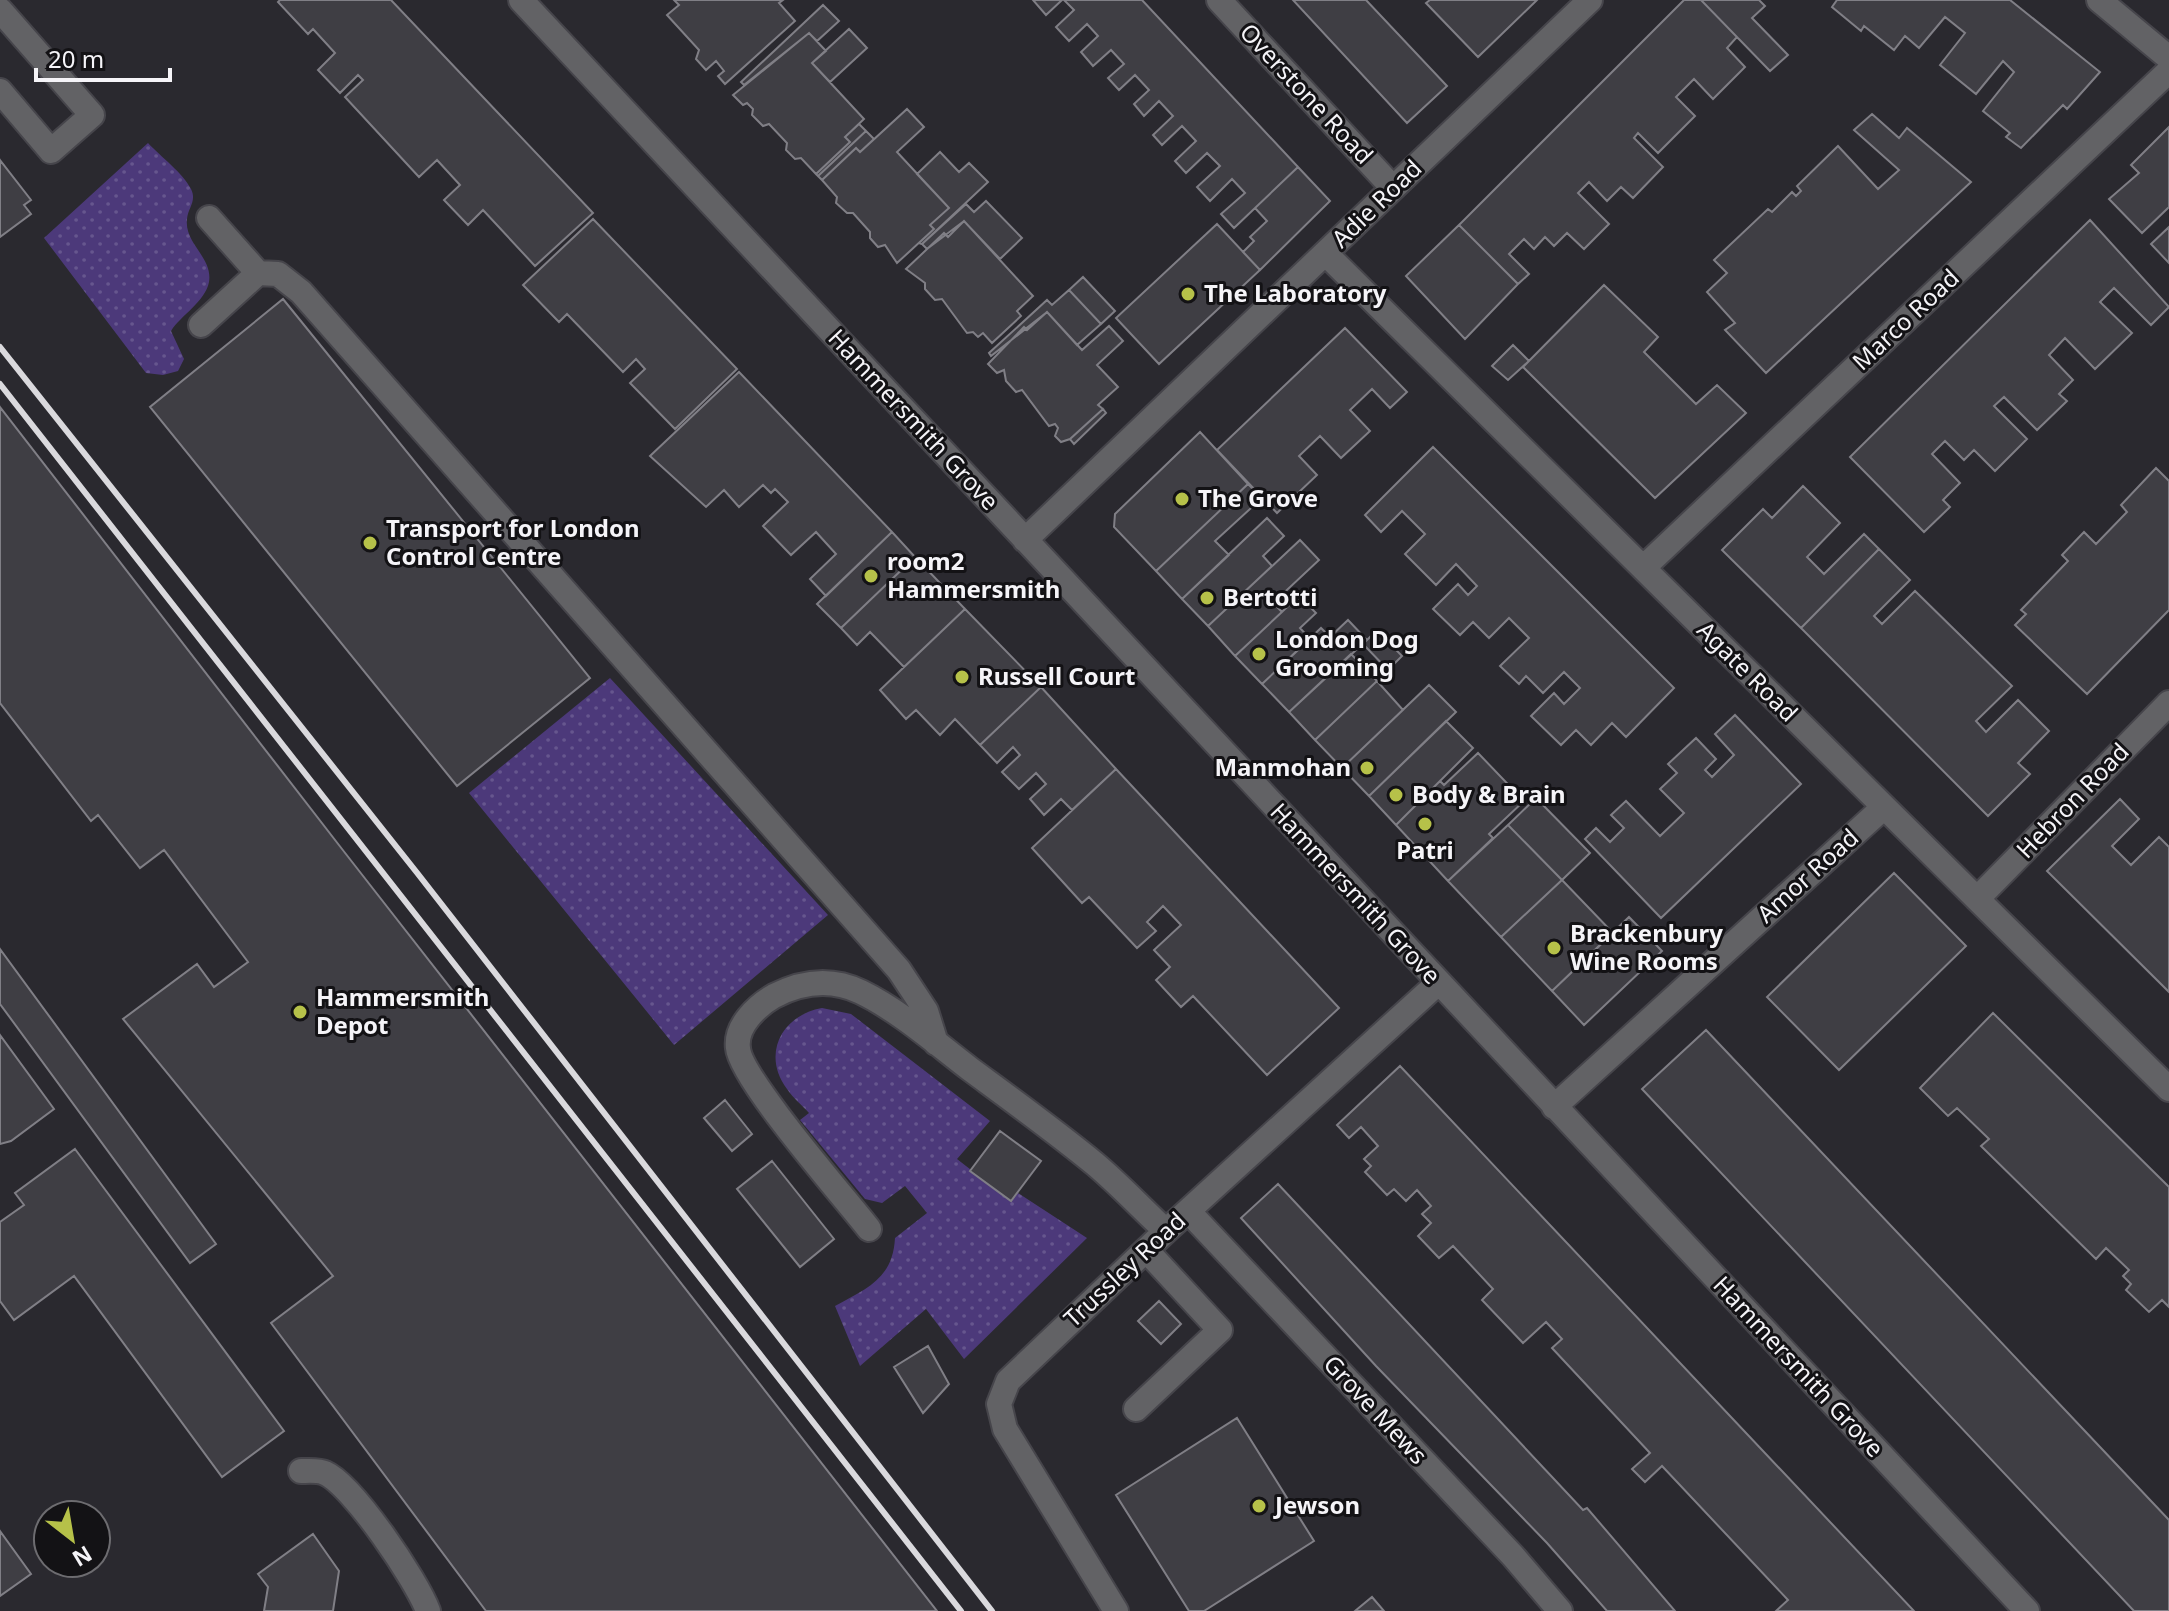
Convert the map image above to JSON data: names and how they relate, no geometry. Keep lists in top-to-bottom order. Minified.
{"streets":{"street":["Overstone Road","Adie Road","Marco Road","Hammersmith Grove","Agate Road","Hebron Road","Amor Road","Trussley Road","Grove Mews"]},"crossings":[["Overstone Road","Adie Road"],["Adie Road","Hammersmith Grove"],["Adie Road","Agate Road"],["Marco Road","Agate Road"],["Hammersmith Grove","Amor Road"],["Hammersmith Grove","Trussley Road"],["Agate Road","Hebron Road"],["Agate Road","Amor Road"],["Trussley Road","Grove Mews"]],"places":["The Laboratory","The Grove","Transport for London Control Centre","room2 Hammersmith","Bertotti","London Dog Grooming","Russell Court","Manmohan","Body & Brain","Patri","Brackenbury Wine Rooms","Hammersmith Depot","Jewson"],"scale_bar":"20 m","north":"bottom right"}
